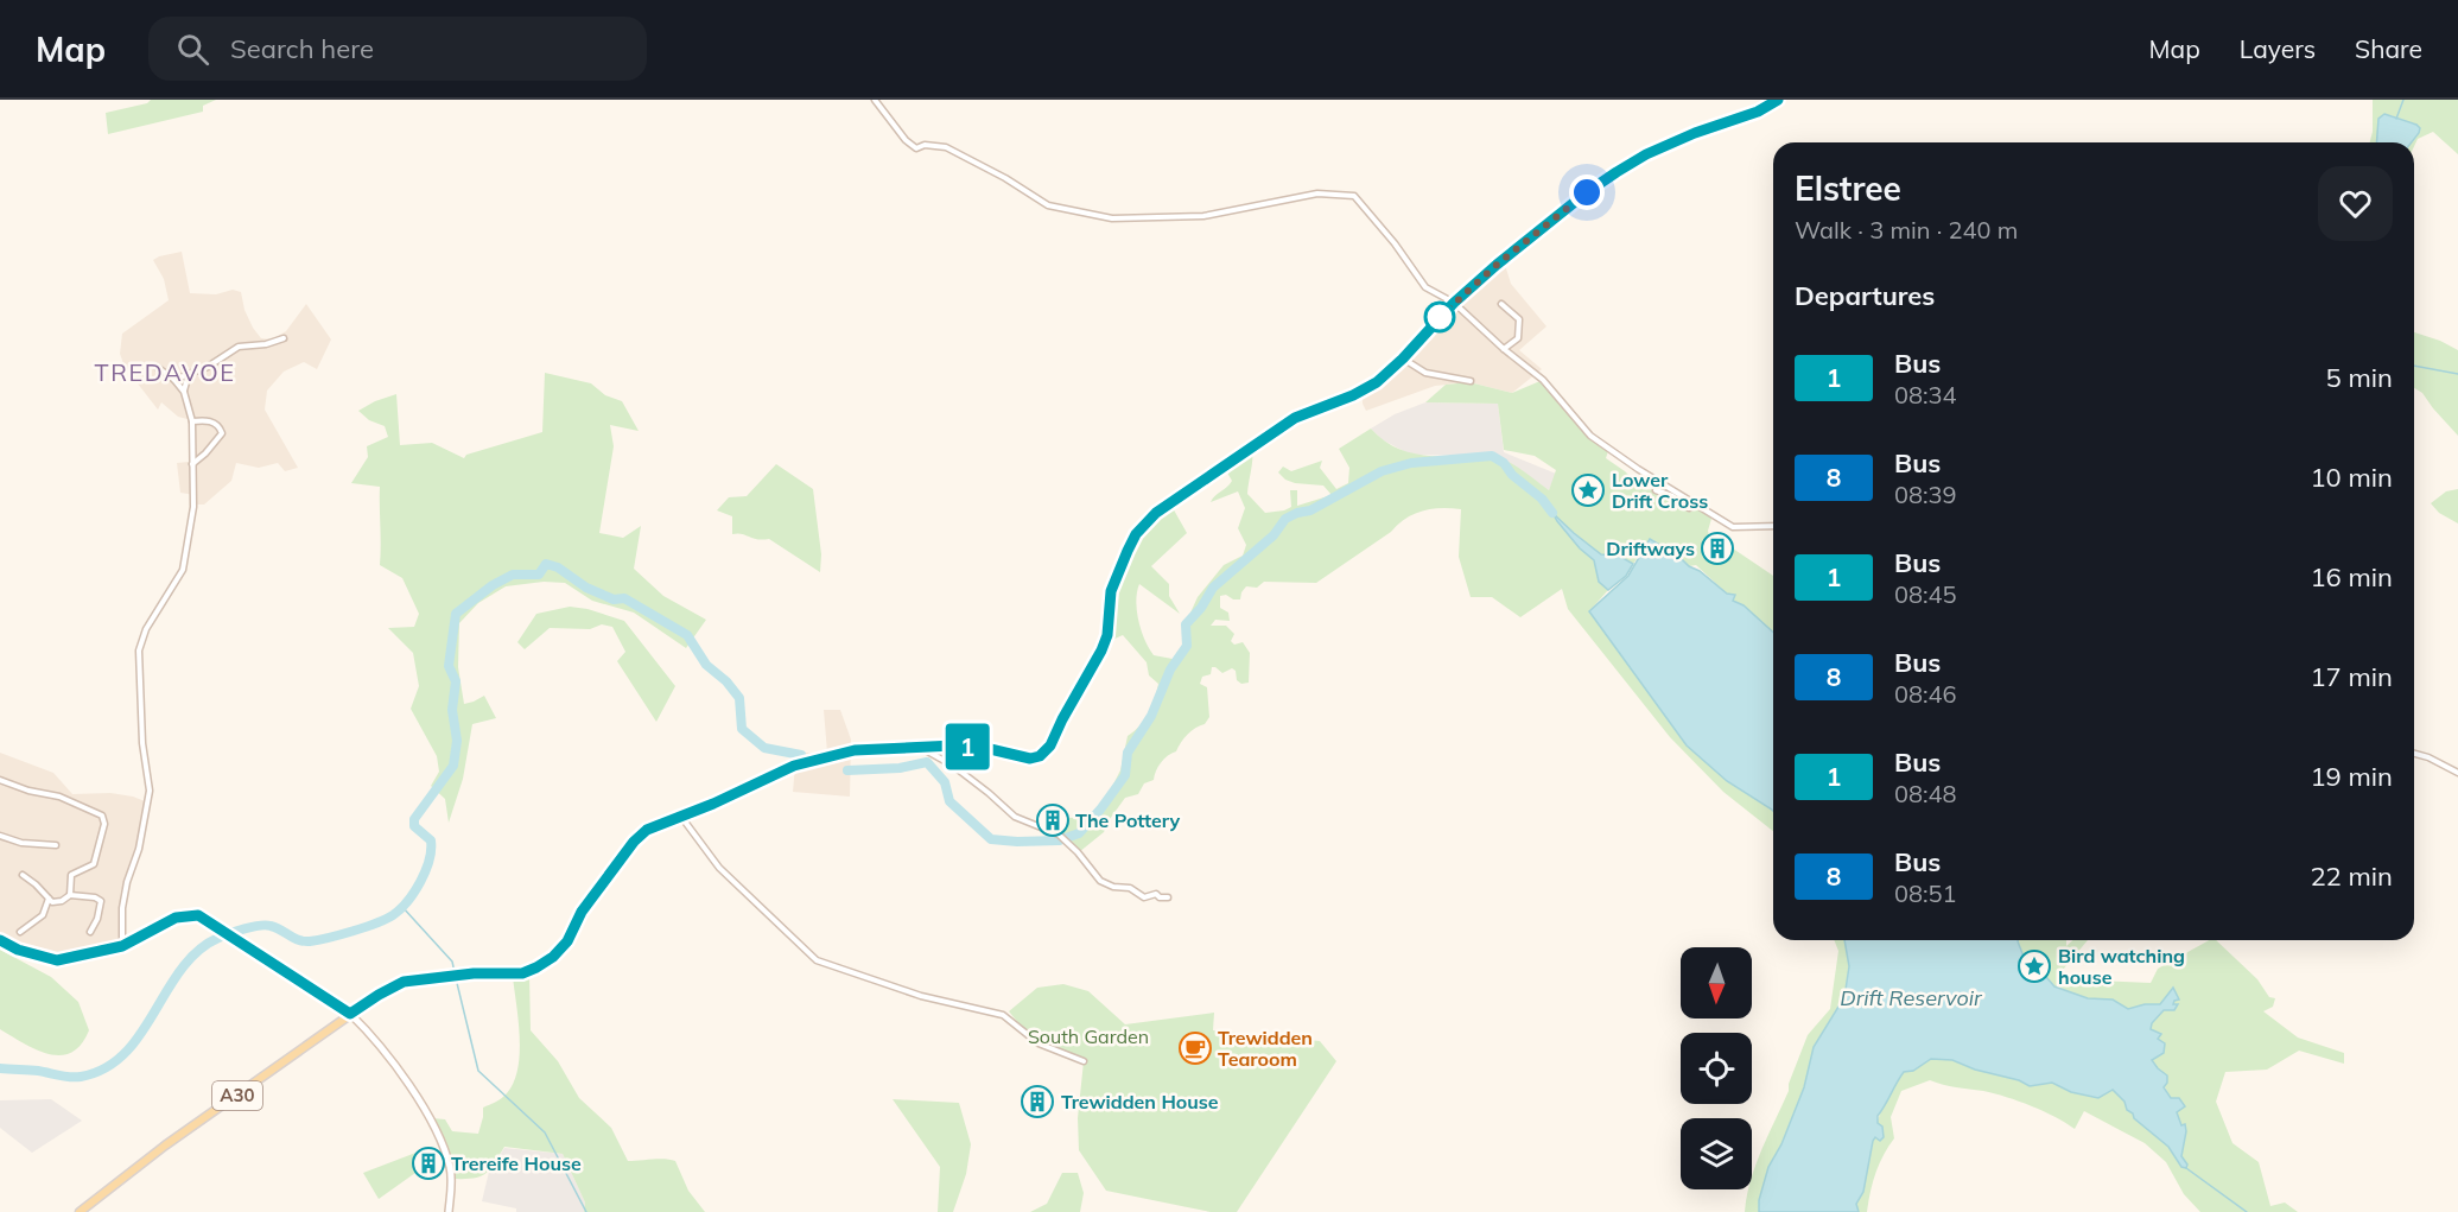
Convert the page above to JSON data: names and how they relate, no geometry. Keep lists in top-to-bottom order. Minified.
{"streets":{"main road":["A30"]},"districts":["TREDAVOE"],"water":["Drift Reservoir"],"parks":["South Garden"],"places":{"place":["Lower Drift Cross","Bird watching house"],"building":["Driftways","The Pottery","Trewidden House","Trereife House"],"cafe":["Trewidden Tearoom"]},"lines":["bus line 1"],"north":"bottom","page":{"header":"Map","search":"Search here","nav":["Map","Layers","Share"],"on_map":"1","heading":[["Elstree","Walk · 3 min · 240 m"],"Departures"],"list":[{"mark":"1","name":"Bus","note":"08:34","value":"5 min"},{"mark":"8","name":"Bus","note":"08:39","value":"10 min"},{"mark":"1","name":"Bus","note":"08:45","value":"16 min"},{"mark":"8","name":"Bus","note":"08:46","value":"17 min"},{"mark":"1","name":"Bus","note":"08:48","value":"19 min"},{"mark":"8","name":"Bus","note":"08:51","value":"22 min"}]}}
